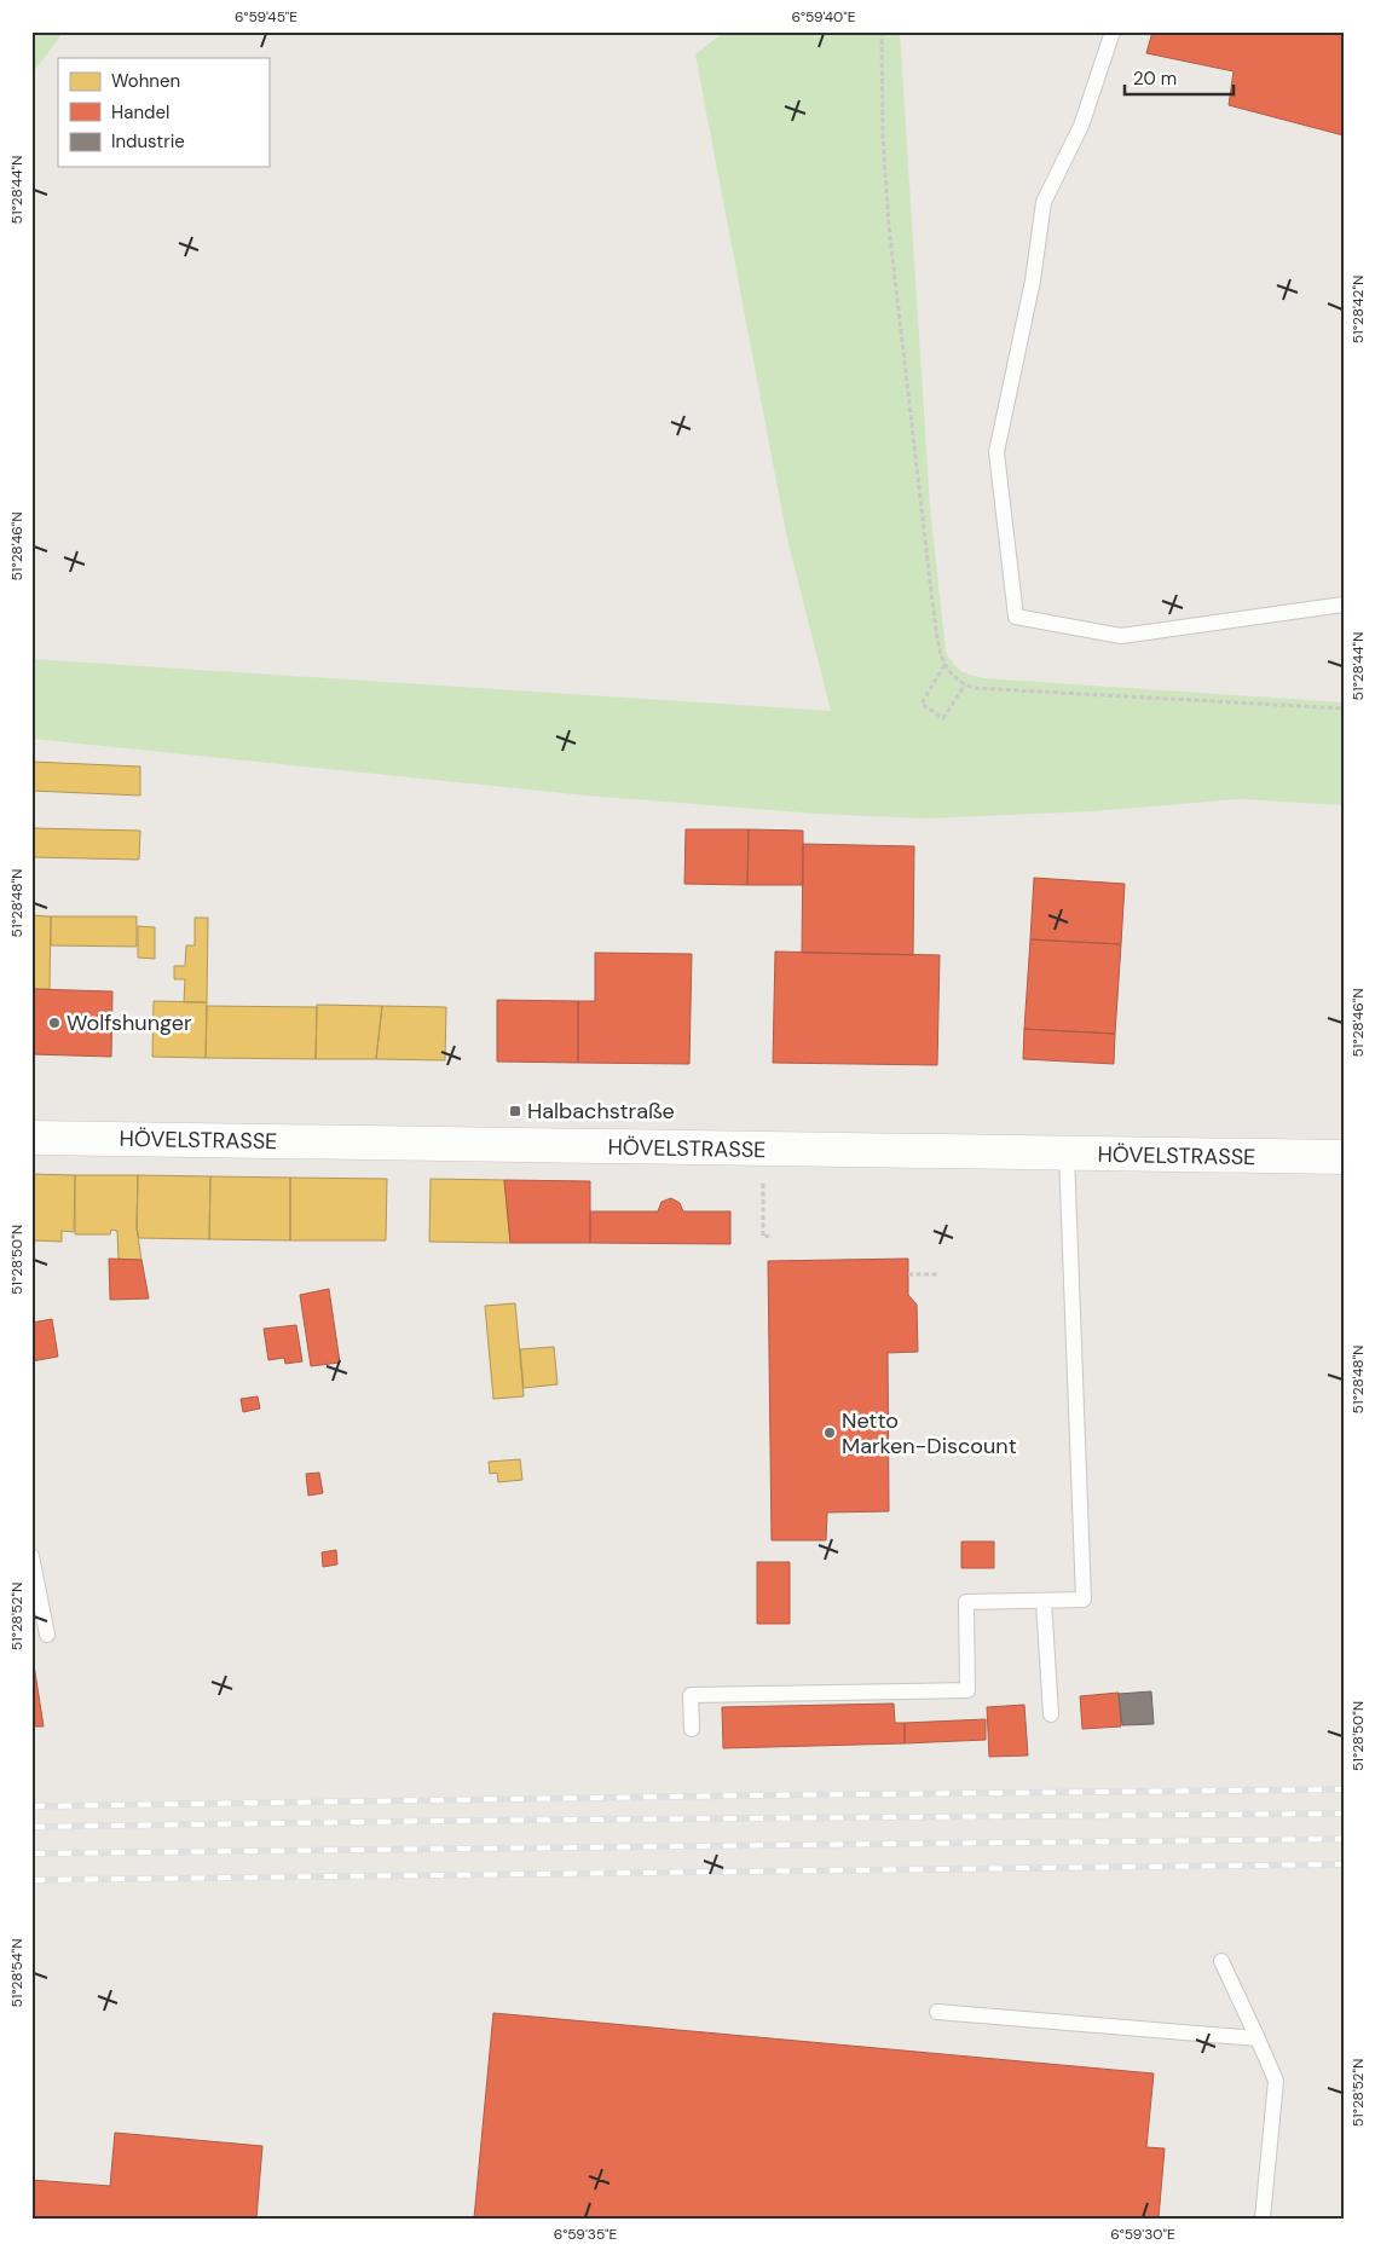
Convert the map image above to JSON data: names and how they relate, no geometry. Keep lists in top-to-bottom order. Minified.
{"streets":{"main road":["HÖVELSTRASSE"]},"places":{"other":["Wolfshunger","Netto Marken-Discount"],"transit":["Halbachstraße"]},"legend":["Wohnen","Handel","Industrie"],"scale_bar":"20 m","coordinates":["6°59'45\"E","6°59'40\"E","51°28'44\"N","51°28'42\"N","51°28'46\"N","51°28'48\"N","51°28'50\"N","51°28'52\"N","51°28'54\"N","6°59'35\"E","6°59'30\"E"]}
